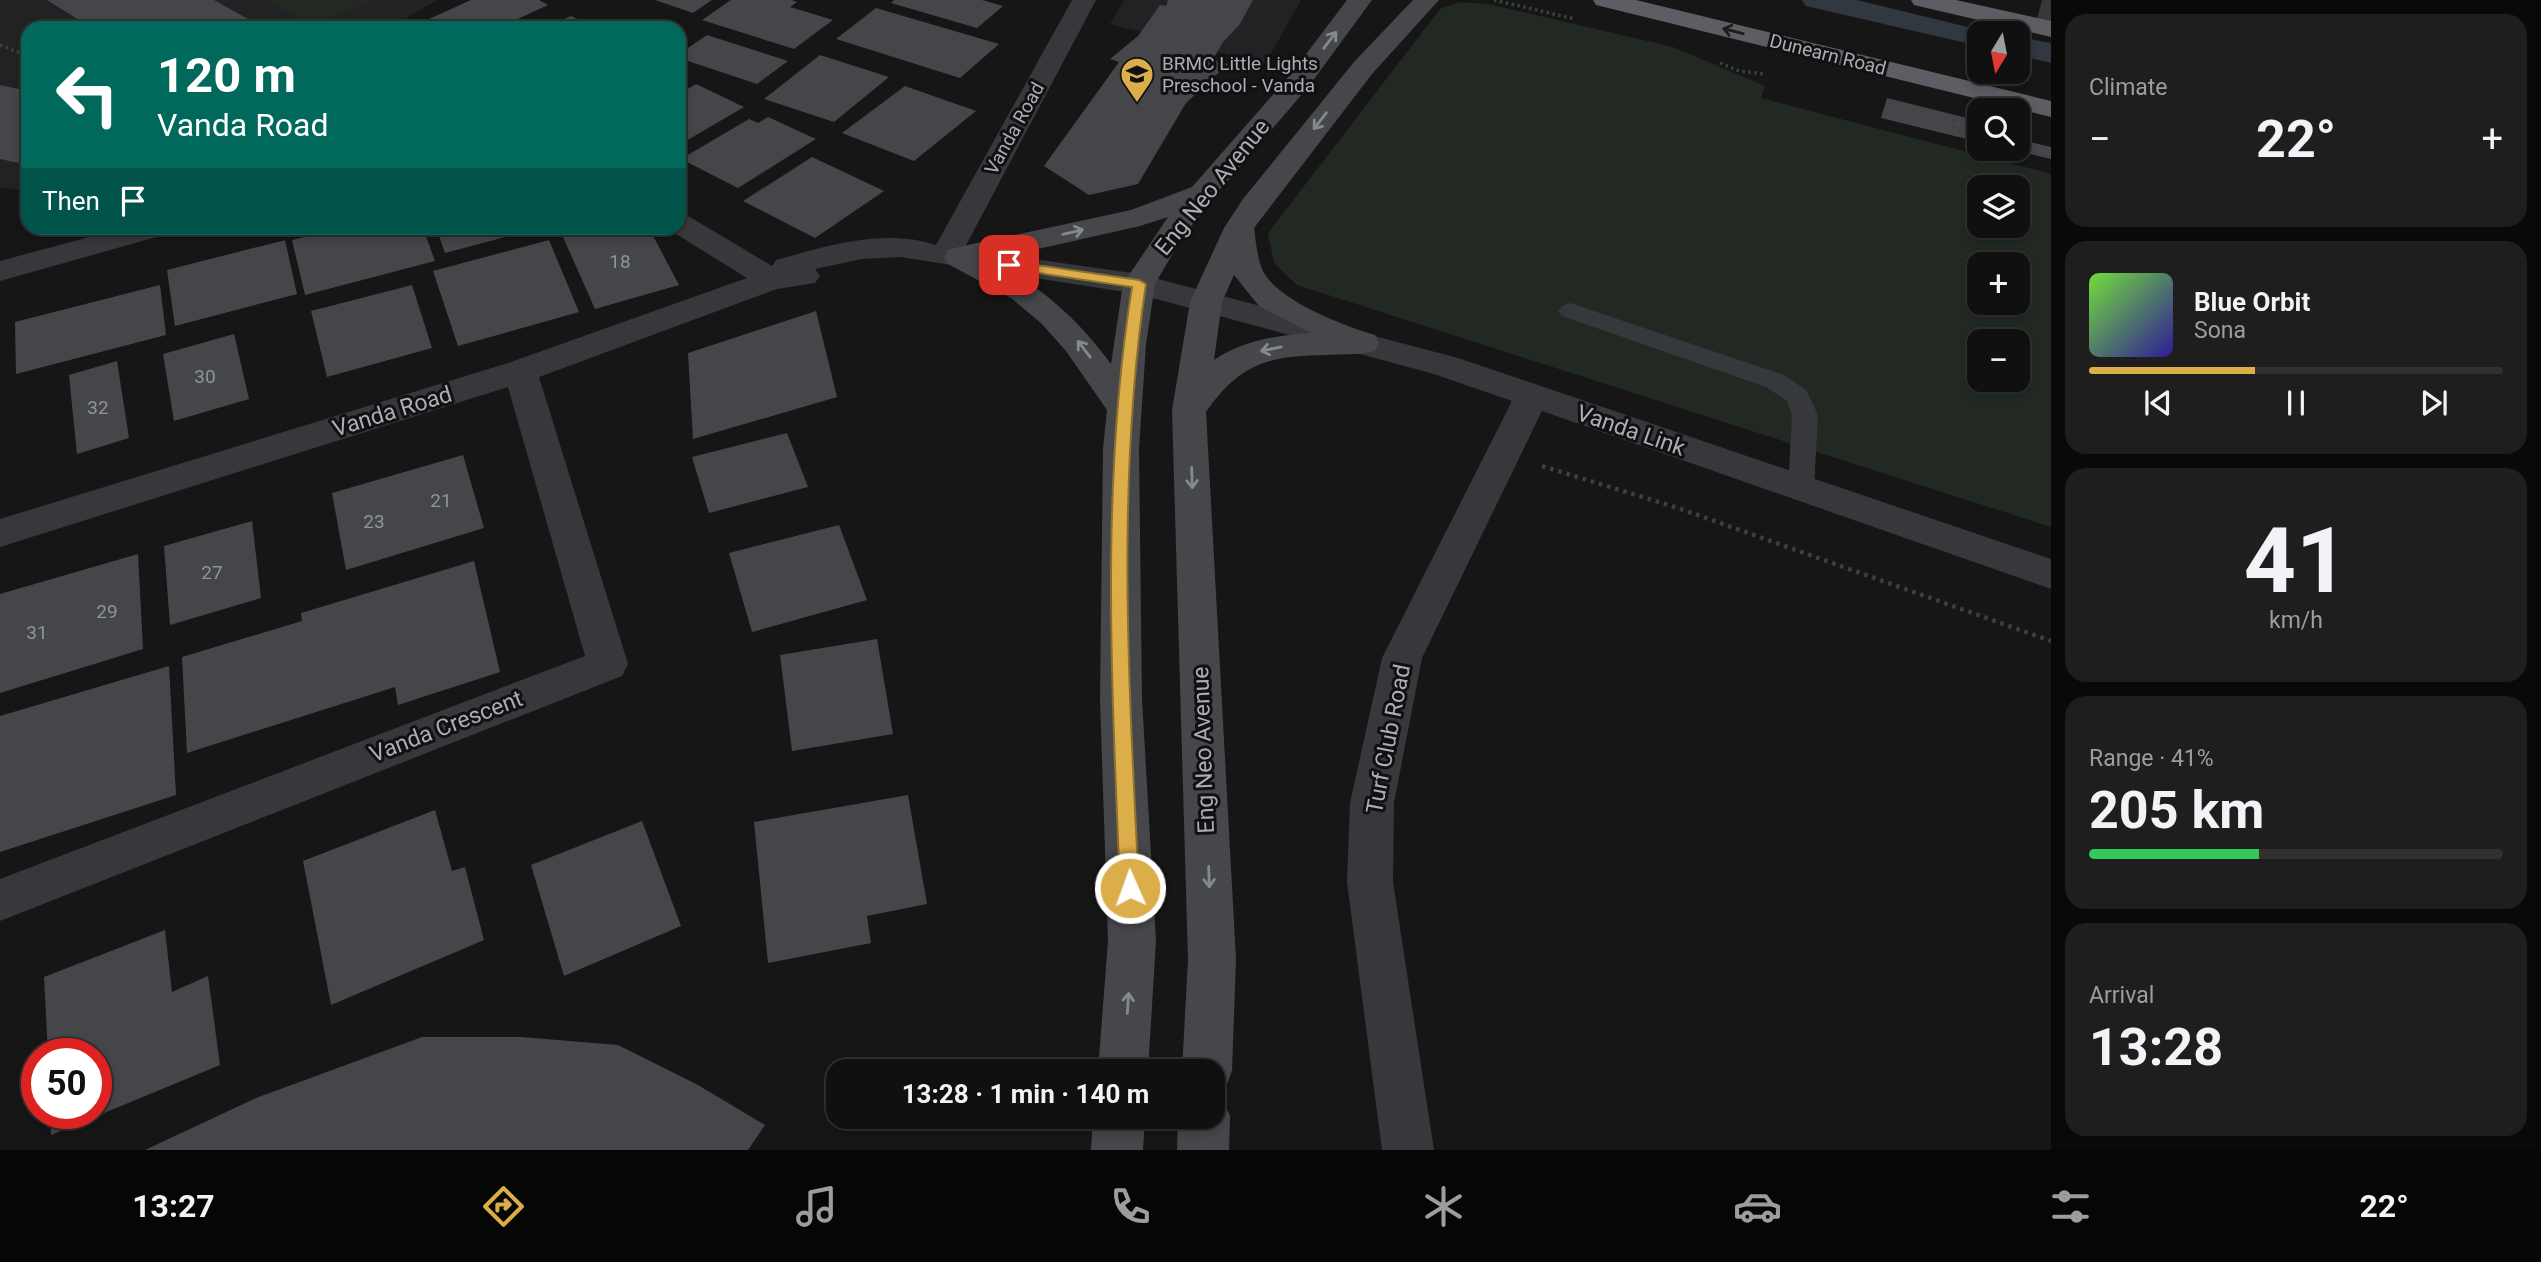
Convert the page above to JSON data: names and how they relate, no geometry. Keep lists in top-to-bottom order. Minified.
{"streets":{"highway":["Dunearn Road"],"main road":["Eng Neo Avenue"],"street":["Vanda Road","Vanda Link","Vanda Crescent","Turf Club Road"]},"crossings":[["Vanda Road","Eng Neo Avenue"],["Vanda Road","Vanda Link"],["Vanda Road","Vanda Crescent"],["Eng Neo Avenue","Vanda Link"],["Vanda Link","Turf Club Road"]],"one_way":["Dunearn Road"],"places":{"school or university":["BRMC Little Lights Preschool - Vanda"]},"house_numbers":["18","30","32","21","23","27","29","31"],"north":"bottom","page":{"tile":["Climate",["41","km/h"],["Range · 41%","205 km"],["Arrival","13:28"]],"map_buttons":["+","−"],"turn":["120 m","Vanda Road"],"heat":["−","22°","+"],"then":"Then","song":["Blue Orbit","Sona"],"limit":"50","trip":"13:28 · 1 min · 140 m","tabs":["13:27","22°"]}}
